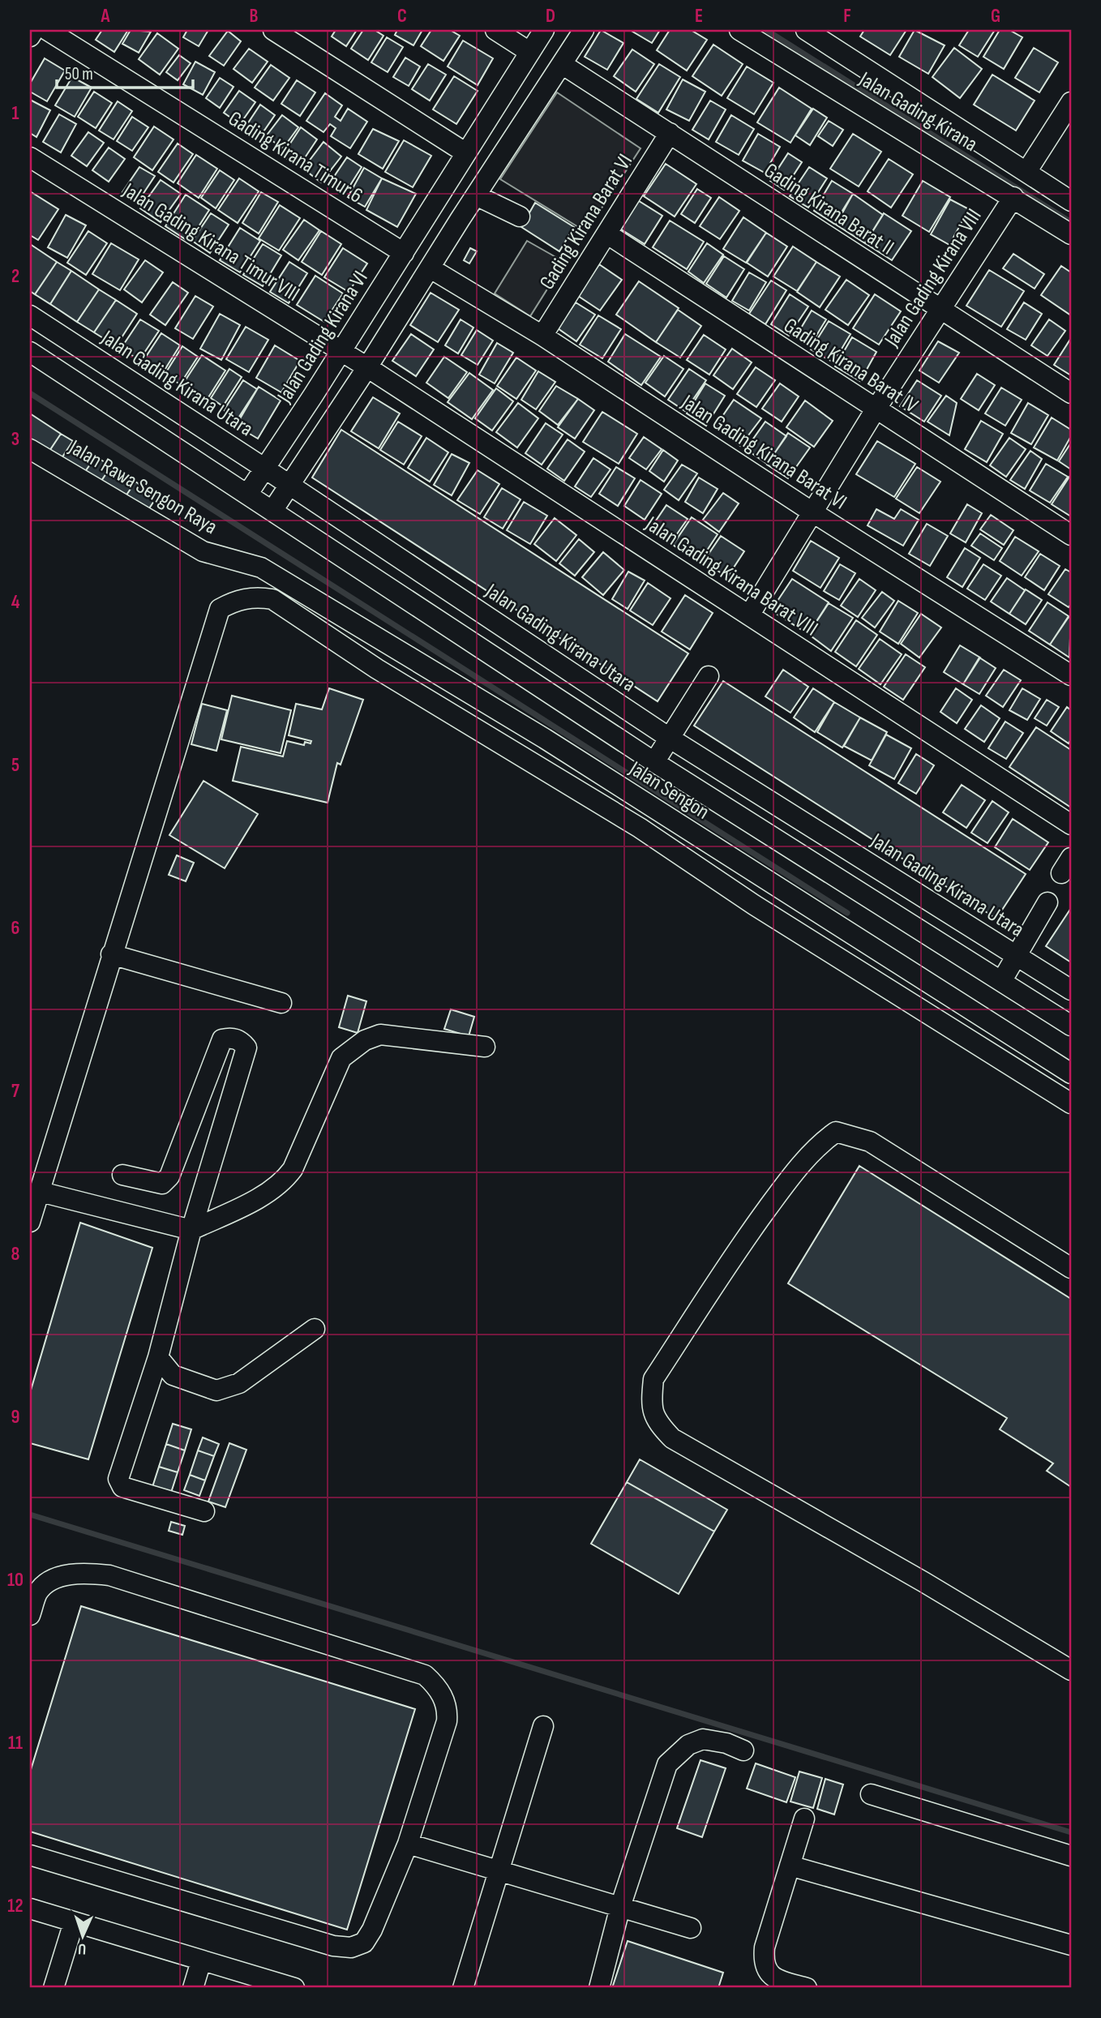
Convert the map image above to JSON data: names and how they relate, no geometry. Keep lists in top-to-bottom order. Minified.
{"streets":{"street":["Jalan Gading Kirana","Gading Kirana Timur 6","Gading Kirana Barat II","Gading Kirana Barat VI","Jalan Gading Kirana Timur VIII","Jalan Gading Kirana VIII","Jalan Gading Kirana VI","Gading Kirana Barat IV","Jalan Gading Kirana Utara","Jalan Gading Kirana Barat VI","Jalan Rawa Sengon Raya","Jalan Gading Kirana Barat VIII","Jalan Sengon"]},"crossings":[["Jalan Gading Kirana","Jalan Gading Kirana VIII"],["Gading Kirana Timur 6","Jalan Gading Kirana VI"],["Gading Kirana Barat II","Gading Kirana Barat VI"],["Gading Kirana Barat II","Jalan Gading Kirana VIII"],["Gading Kirana Barat VI","Gading Kirana Barat IV"],["Gading Kirana Barat VI","Jalan Gading Kirana Barat VI"],["Jalan Gading Kirana Timur VIII","Jalan Gading Kirana VI"],["Jalan Gading Kirana Timur VIII","Jalan Gading Kirana Barat VIII"],["Jalan Gading Kirana VIII","Gading Kirana Barat IV"],["Jalan Gading Kirana VIII","Jalan Gading Kirana Barat VI"],["Jalan Gading Kirana VIII","Jalan Gading Kirana Barat VIII"],["Jalan Gading Kirana VI","Jalan Gading Kirana Utara"],["Jalan Rawa Sengon Raya","Jalan Sengon"]],"scale_bar":"50 m","north":"bottom","grid":{"columns":["A","B","C","D","E","F","G"],"rows":["1","2","3","4","5","6","7","8","9","10","11","12"]}}
